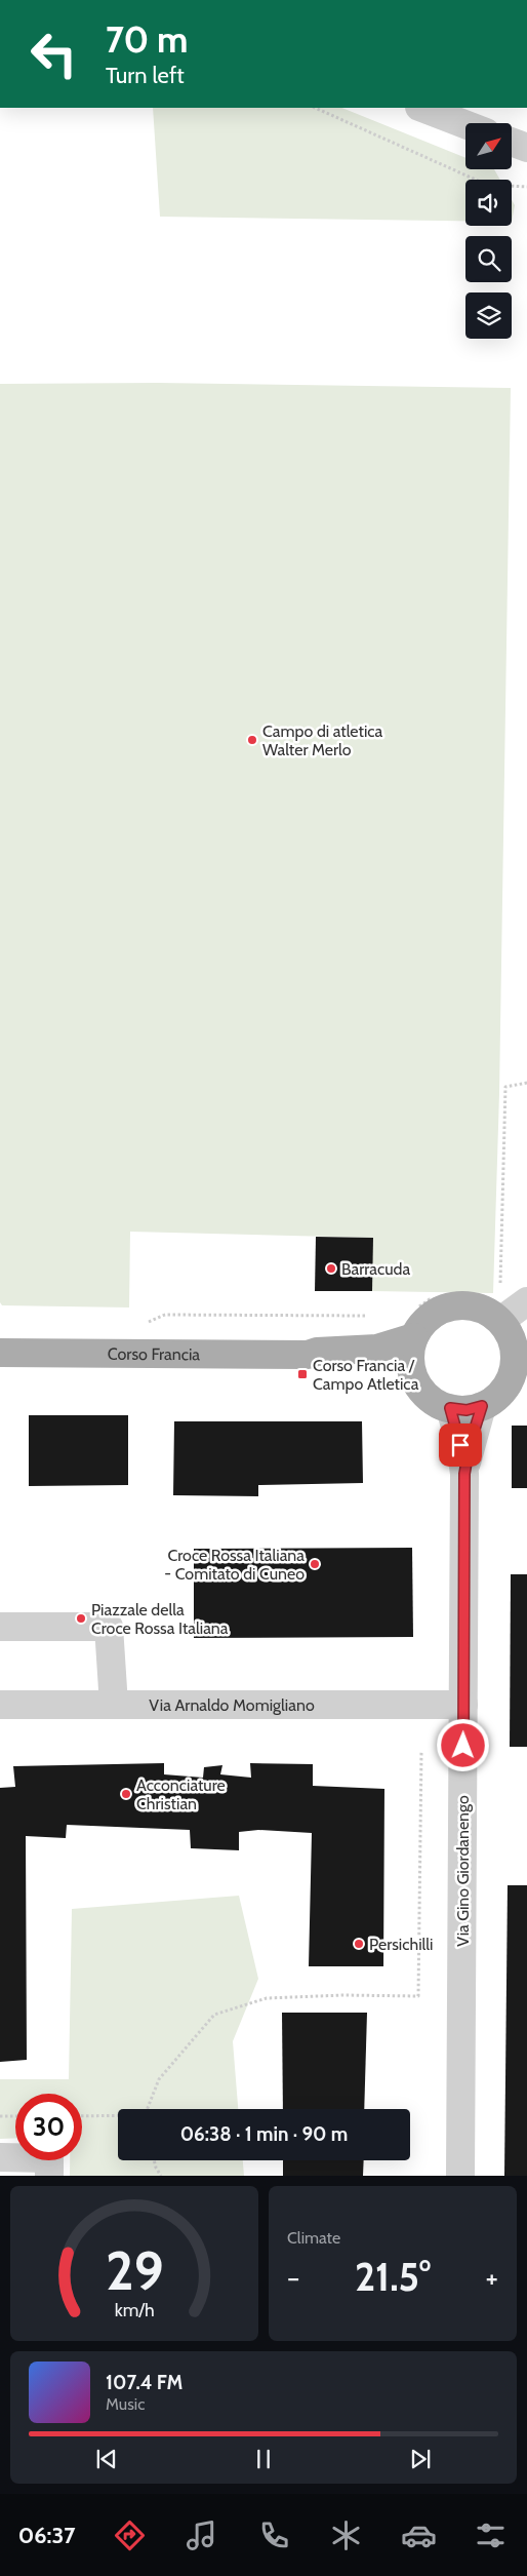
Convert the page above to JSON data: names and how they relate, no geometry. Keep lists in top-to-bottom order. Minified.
{"streets":{"main road":["Corso Francia"],"street":["Via Arnaldo Momigliano","Via Gino Giordanengo"]},"crossings":[["Corso Francia","Via Gino Giordanengo"],["Via Arnaldo Momigliano","Via Gino Giordanengo"]],"places":{"other":["Campo di atletica Walter Merlo","Barracuda","Croce Rossa Italiana - Comitato di Cuneo","Piazzale della Croce Rossa Italiana","Acconciature Christian","Persichilli"],"transit":["Corso Francia / Campo Atletica"]},"north":"top right","page":{"turn":["70 m","Turn left"],"limit":"30","trip":"06:38 · 1 min · 90 m","tile":"Climate","heat":["−","21.5°","+"],"song":["107.4 FM","Music"],"tabs":"06:37","gauge":["29","km/h"]}}
